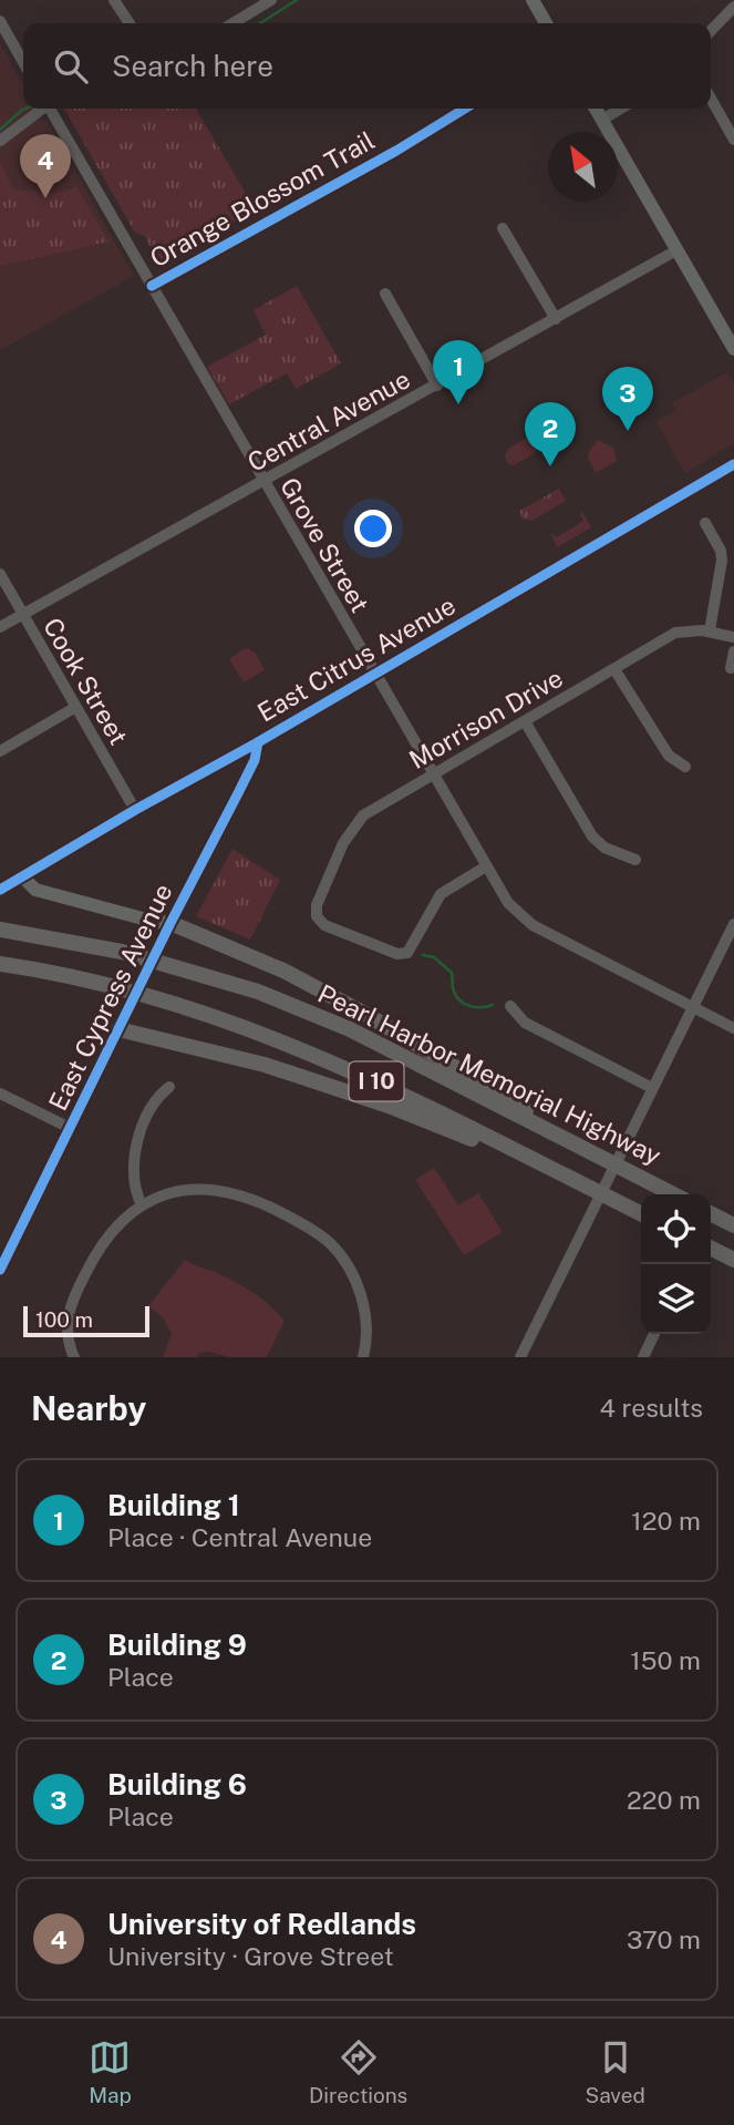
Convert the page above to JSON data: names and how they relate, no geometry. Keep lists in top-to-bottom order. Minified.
{"streets":{"highway":["Pearl Harbor Memorial Highway","I 10"],"main road":["East Citrus Avenue","East Cypress Avenue"],"street":["Central Avenue","Grove Street","Cook Street","Morrison Drive"],"cycle path":["Orange Blossom Trail"]},"crossings":[["Central Avenue","Grove Street"],["Central Avenue","Cook Street"],["Grove Street","East Citrus Avenue"],["Grove Street","Morrison Drive"],["East Citrus Avenue","Cook Street"],["East Citrus Avenue","East Cypress Avenue"]],"scale_bar":"100 m","north":"top left","page":{"search":"Search here","pins":["4","1","3","2"],"scale":"100 m","heading":["Nearby","4 results"],"list":[{"mark":"1","name":"Building 1","note":"Place · Central Avenue","value":"120 m"},{"mark":"2","name":"Building 9","note":"Place","value":"150 m"},{"mark":"3","name":"Building 6","note":"Place","value":"220 m"},{"mark":"4","name":"University of Redlands","note":"University · Grove Street","value":"370 m"}],"nav":["Map","Directions","Saved"]}}
